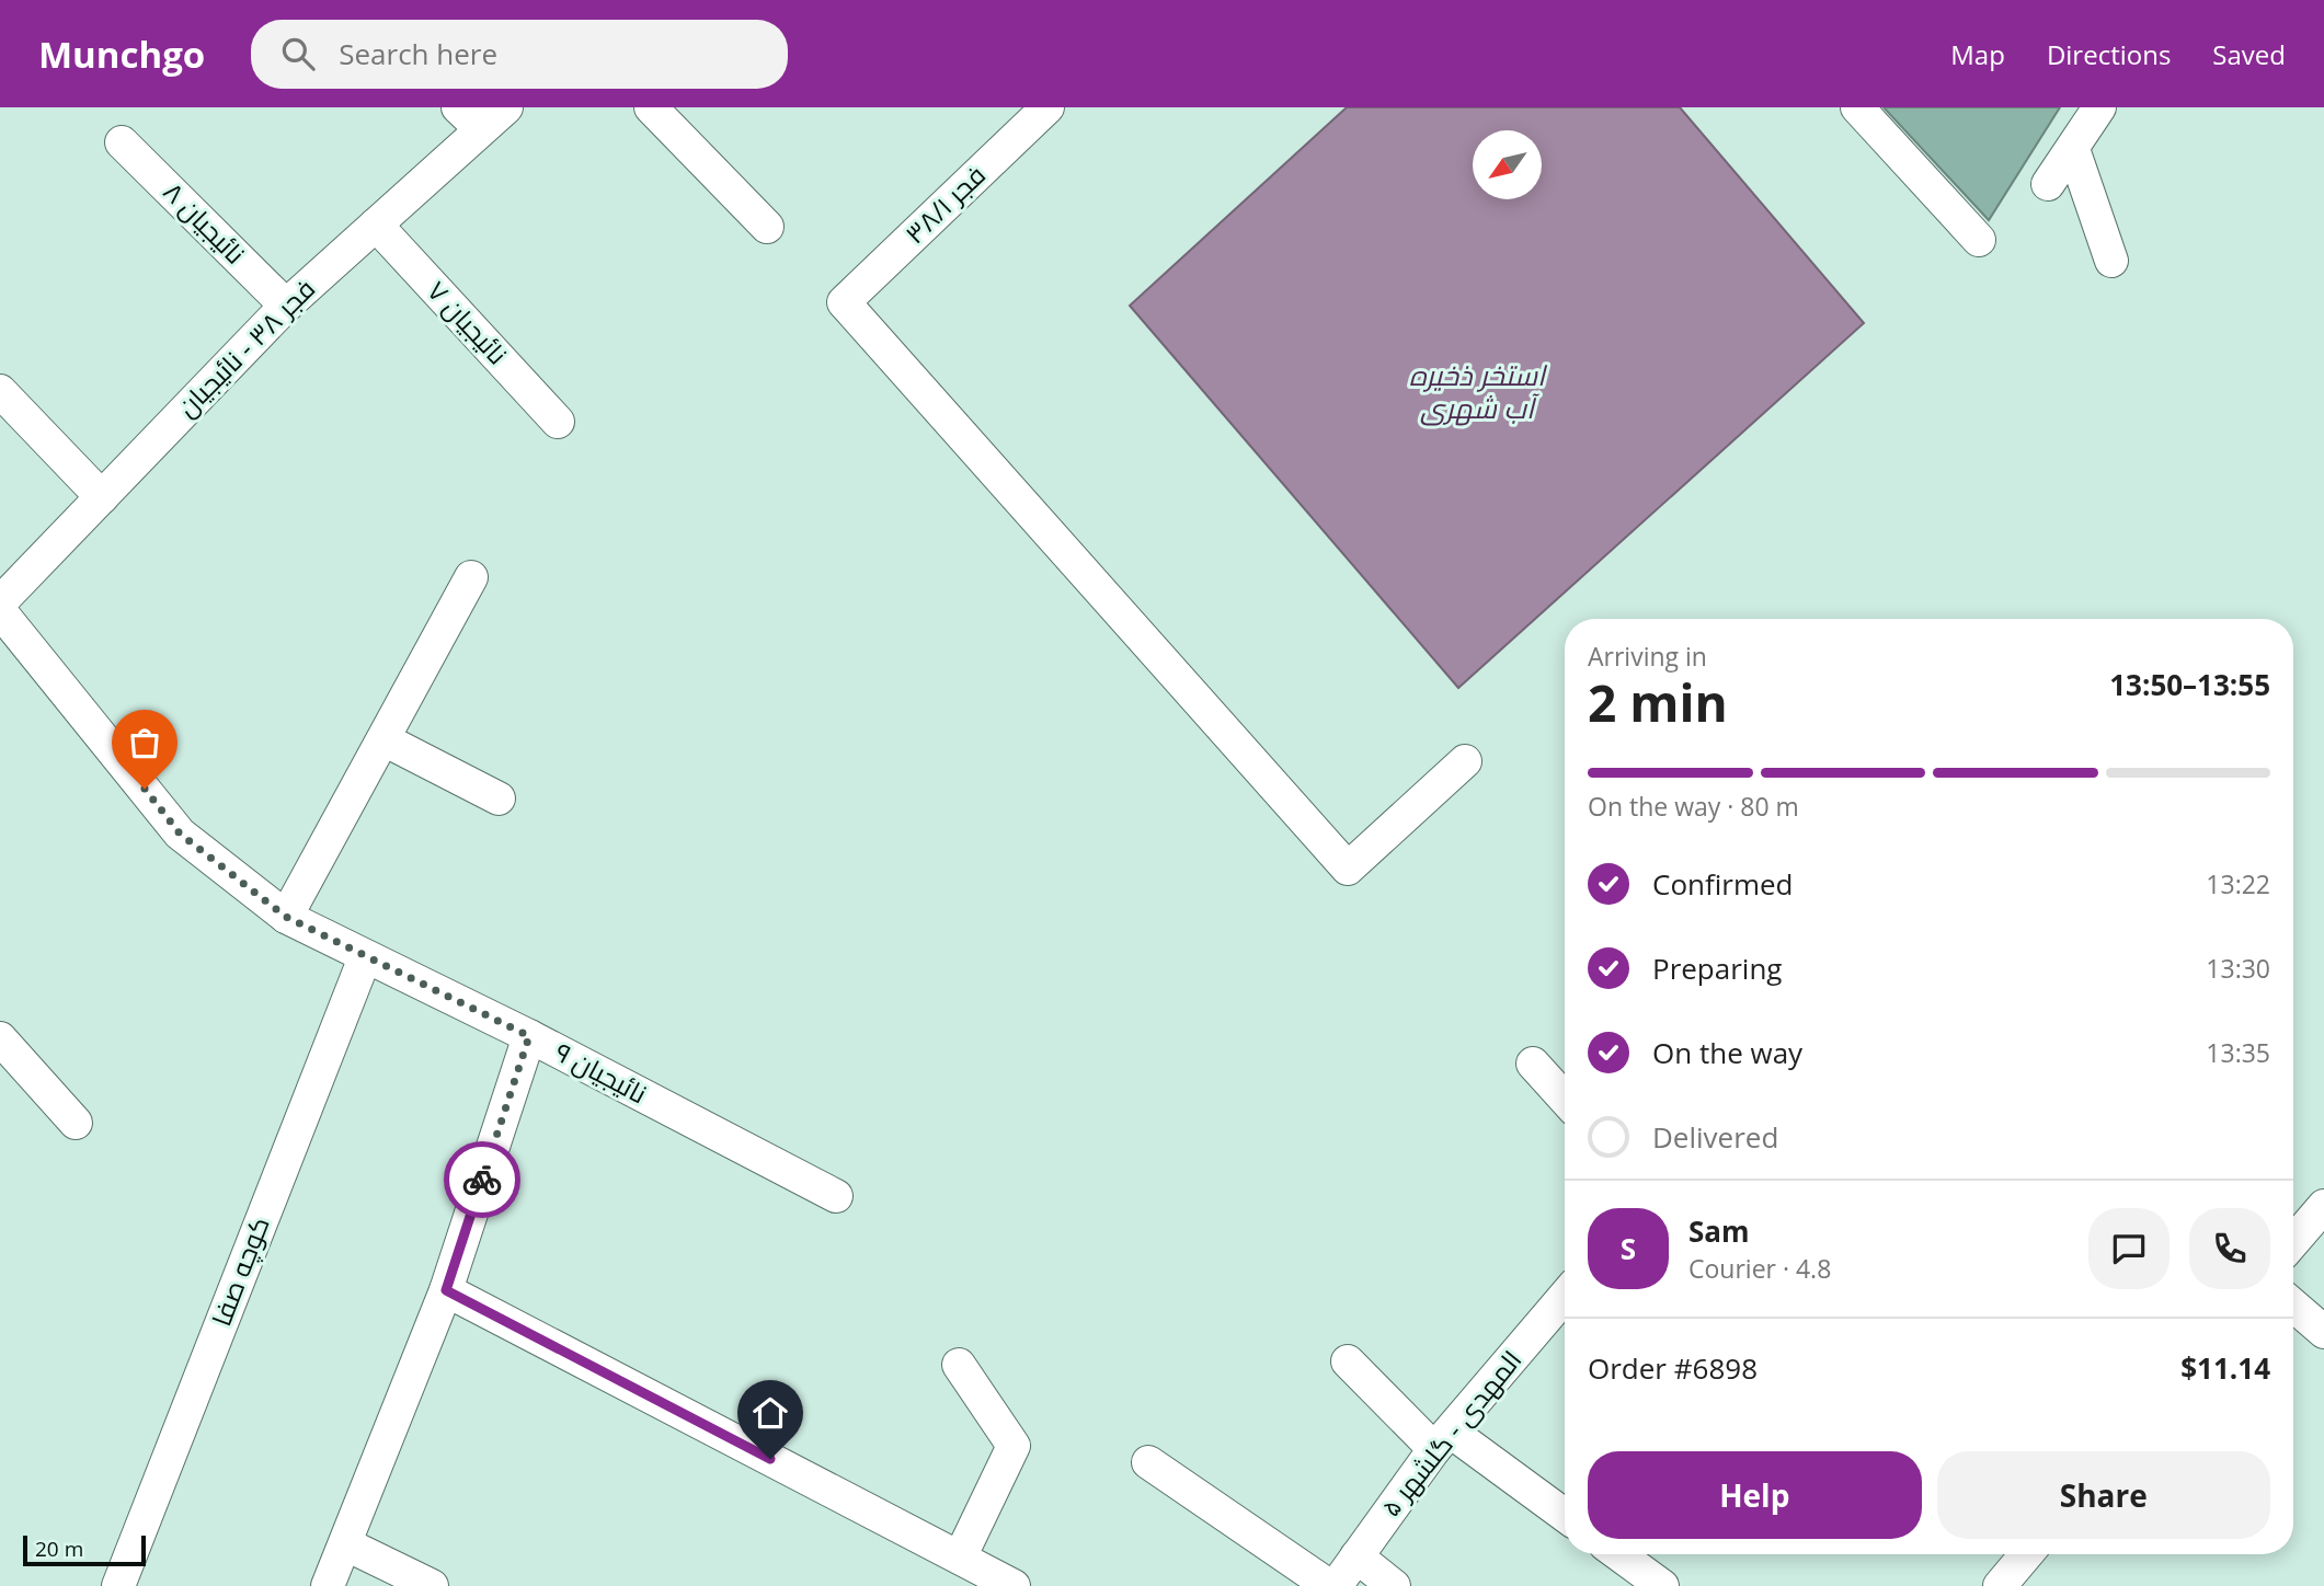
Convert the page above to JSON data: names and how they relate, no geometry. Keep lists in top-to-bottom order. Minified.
{"streets":{"street":["فجر ۳۸/۱","نائیجیان ۸","نائیجیان ۷","فجر ۳۸ - نائیجیان","نائیجیان ۹","کوچه صفا","المهدی - گلشهر ۵"]},"crossings":[["نائیجیان ۸","فجر ۳۸ - نائیجیان"],["نائیجیان ۷","فجر ۳۸ - نائیجیان"],["نائیجیان ۹","کوچه صفا"]],"water":["استخر ذخیره آب شهری"],"scale_bar":"20 m","north":"bottom left","page":{"header":"Munchgo","search":"Search here","nav":["Map","Directions","Saved"],"heading":["2 min","Arriving in","13:50–13:55"],"panel":["Sam","Courier · 4.8","Order #6898","$11.14"],"bar":"On the way · 80 m","list":[["Confirmed","13:22"],["Preparing","13:30"],["On the way","13:35"],"Delivered"],"round":"S","buttons":["Help","Share"],"scale":"20 m"}}
